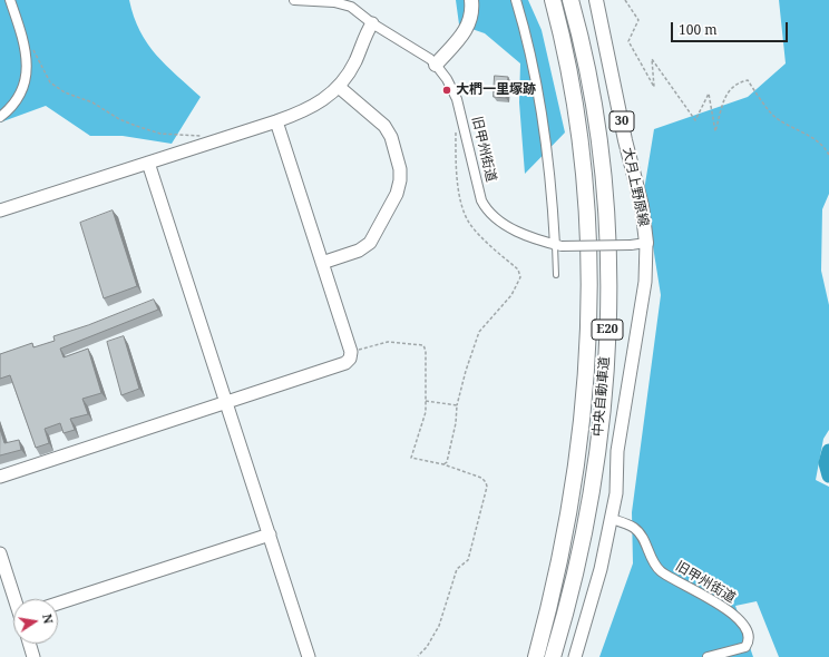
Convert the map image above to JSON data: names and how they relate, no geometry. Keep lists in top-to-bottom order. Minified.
{"streets":{"highway":["E20","中央自動車道"],"main road":["30","大月上野原線"],"street":["旧甲州街道"]},"crossings":[["旧甲州街道","大月上野原線"]],"places":["大椚一里塚跡"],"scale_bar":"100 m","north":"right"}
